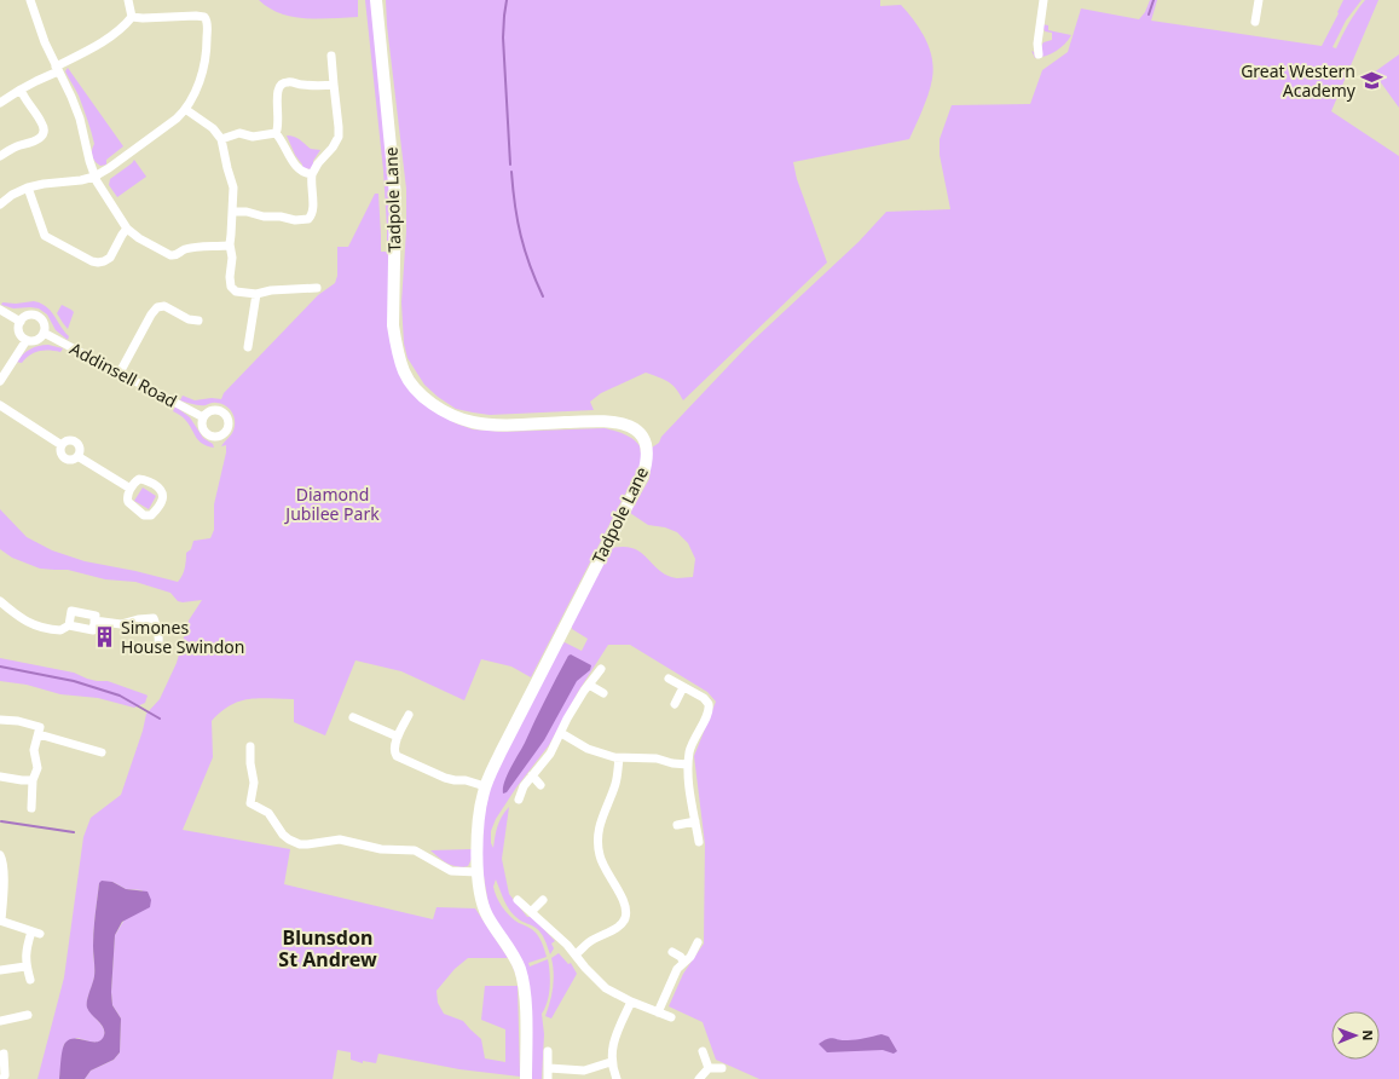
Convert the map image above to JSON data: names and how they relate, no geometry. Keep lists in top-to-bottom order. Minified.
{"streets":{"street":["Tadpole Lane","Addinsell Road"]},"districts":["Blunsdon St Andrew"],"parks":["Diamond Jubilee Park"],"places":{"school or university":["Great Western Academy"],"building":["Simones House Swindon"]},"north":"right"}
